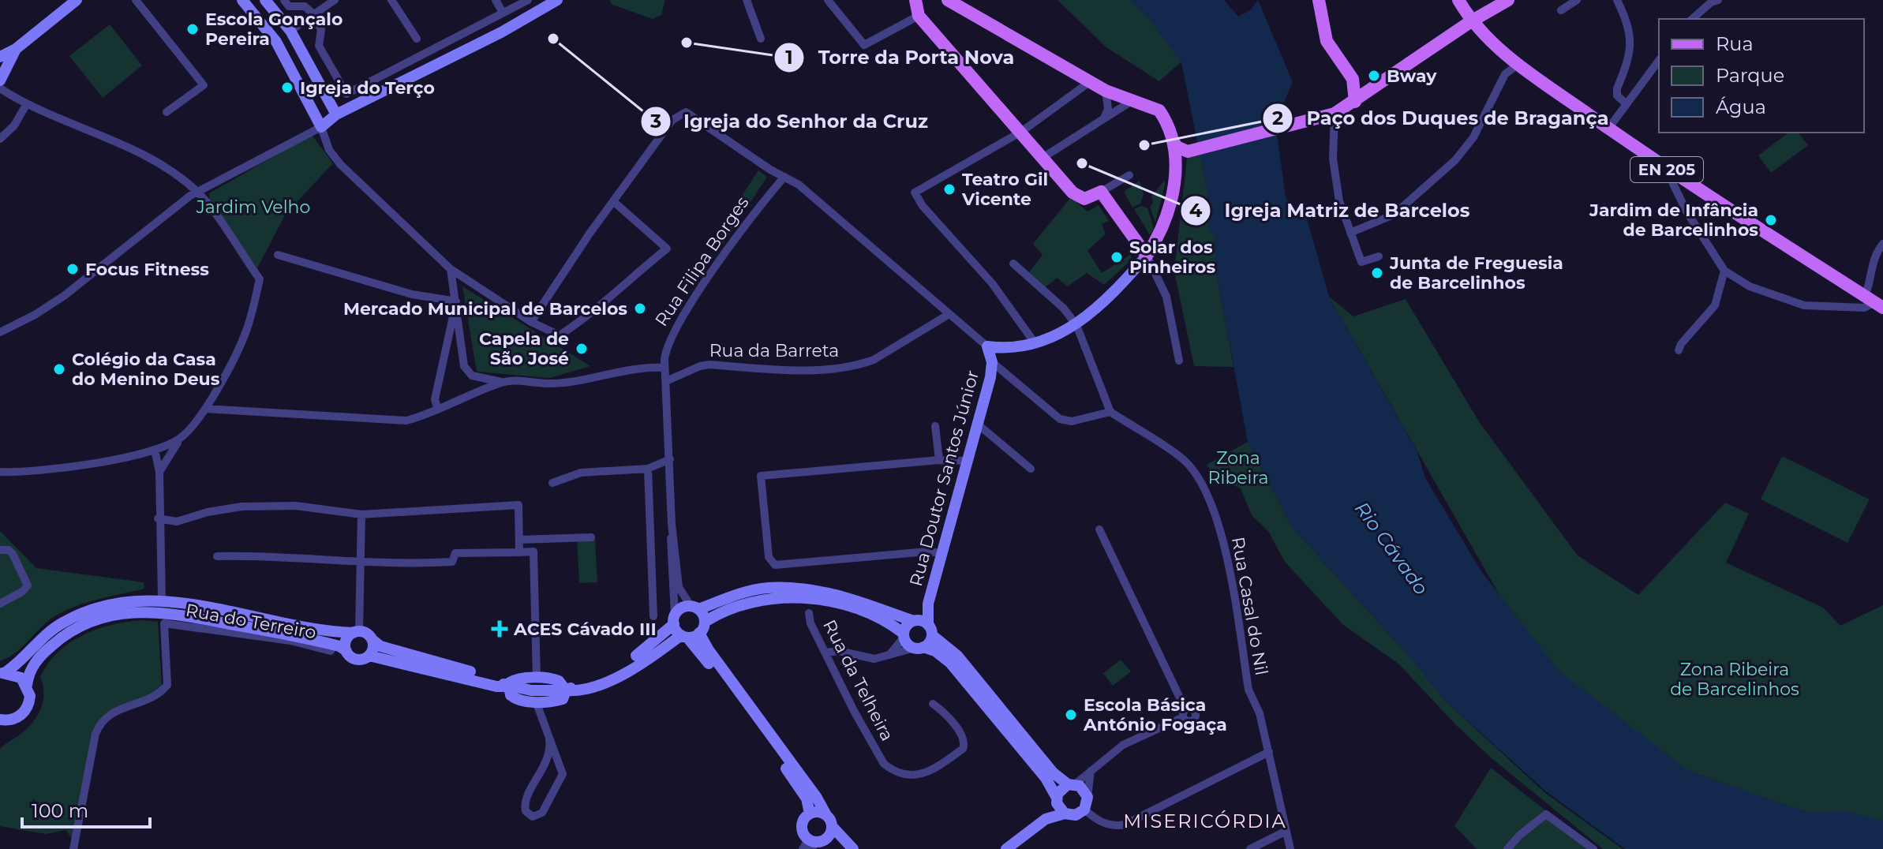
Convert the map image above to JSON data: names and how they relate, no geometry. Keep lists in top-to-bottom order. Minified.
{"streets":{"main road":["EN 205","Rua Doutor Santos Júnior"],"street":["Rua Filipa Borges","Rua da Barreta","Rua Casal do Nil","Rua do Terreiro","Rua da Telheira"]},"crossings":[["Rua Filipa Borges","Rua da Barreta"]],"districts":["MISERICÓRDIA"],"water":["Rio Cávado"],"parks":["Jardim Velho","Zona Ribeira","Zona Ribeira de Barcelinhos"],"places":{"other":["Escola Gonçalo Pereira","Igreja do Senhor da Cruz","Torre da Porta Nova","Bway","Igreja do Terço","Paço dos Duques de Bragança","Igreja Matriz de Barcelos","Teatro Gil Vicente","Jardim de Infância de Barcelinhos","Solar dos Pinheiros","Focus Fitness","Junta de Freguesia de Barcelinhos","Mercado Municipal de Barcelos","Capela de São José","Colégio da Casa do Menino Deus","Escola Básica António Fogaça"],"health":["ACES Cávado III"]},"legend":["Rua","Parque","Água"],"scale_bar":"100 m"}
